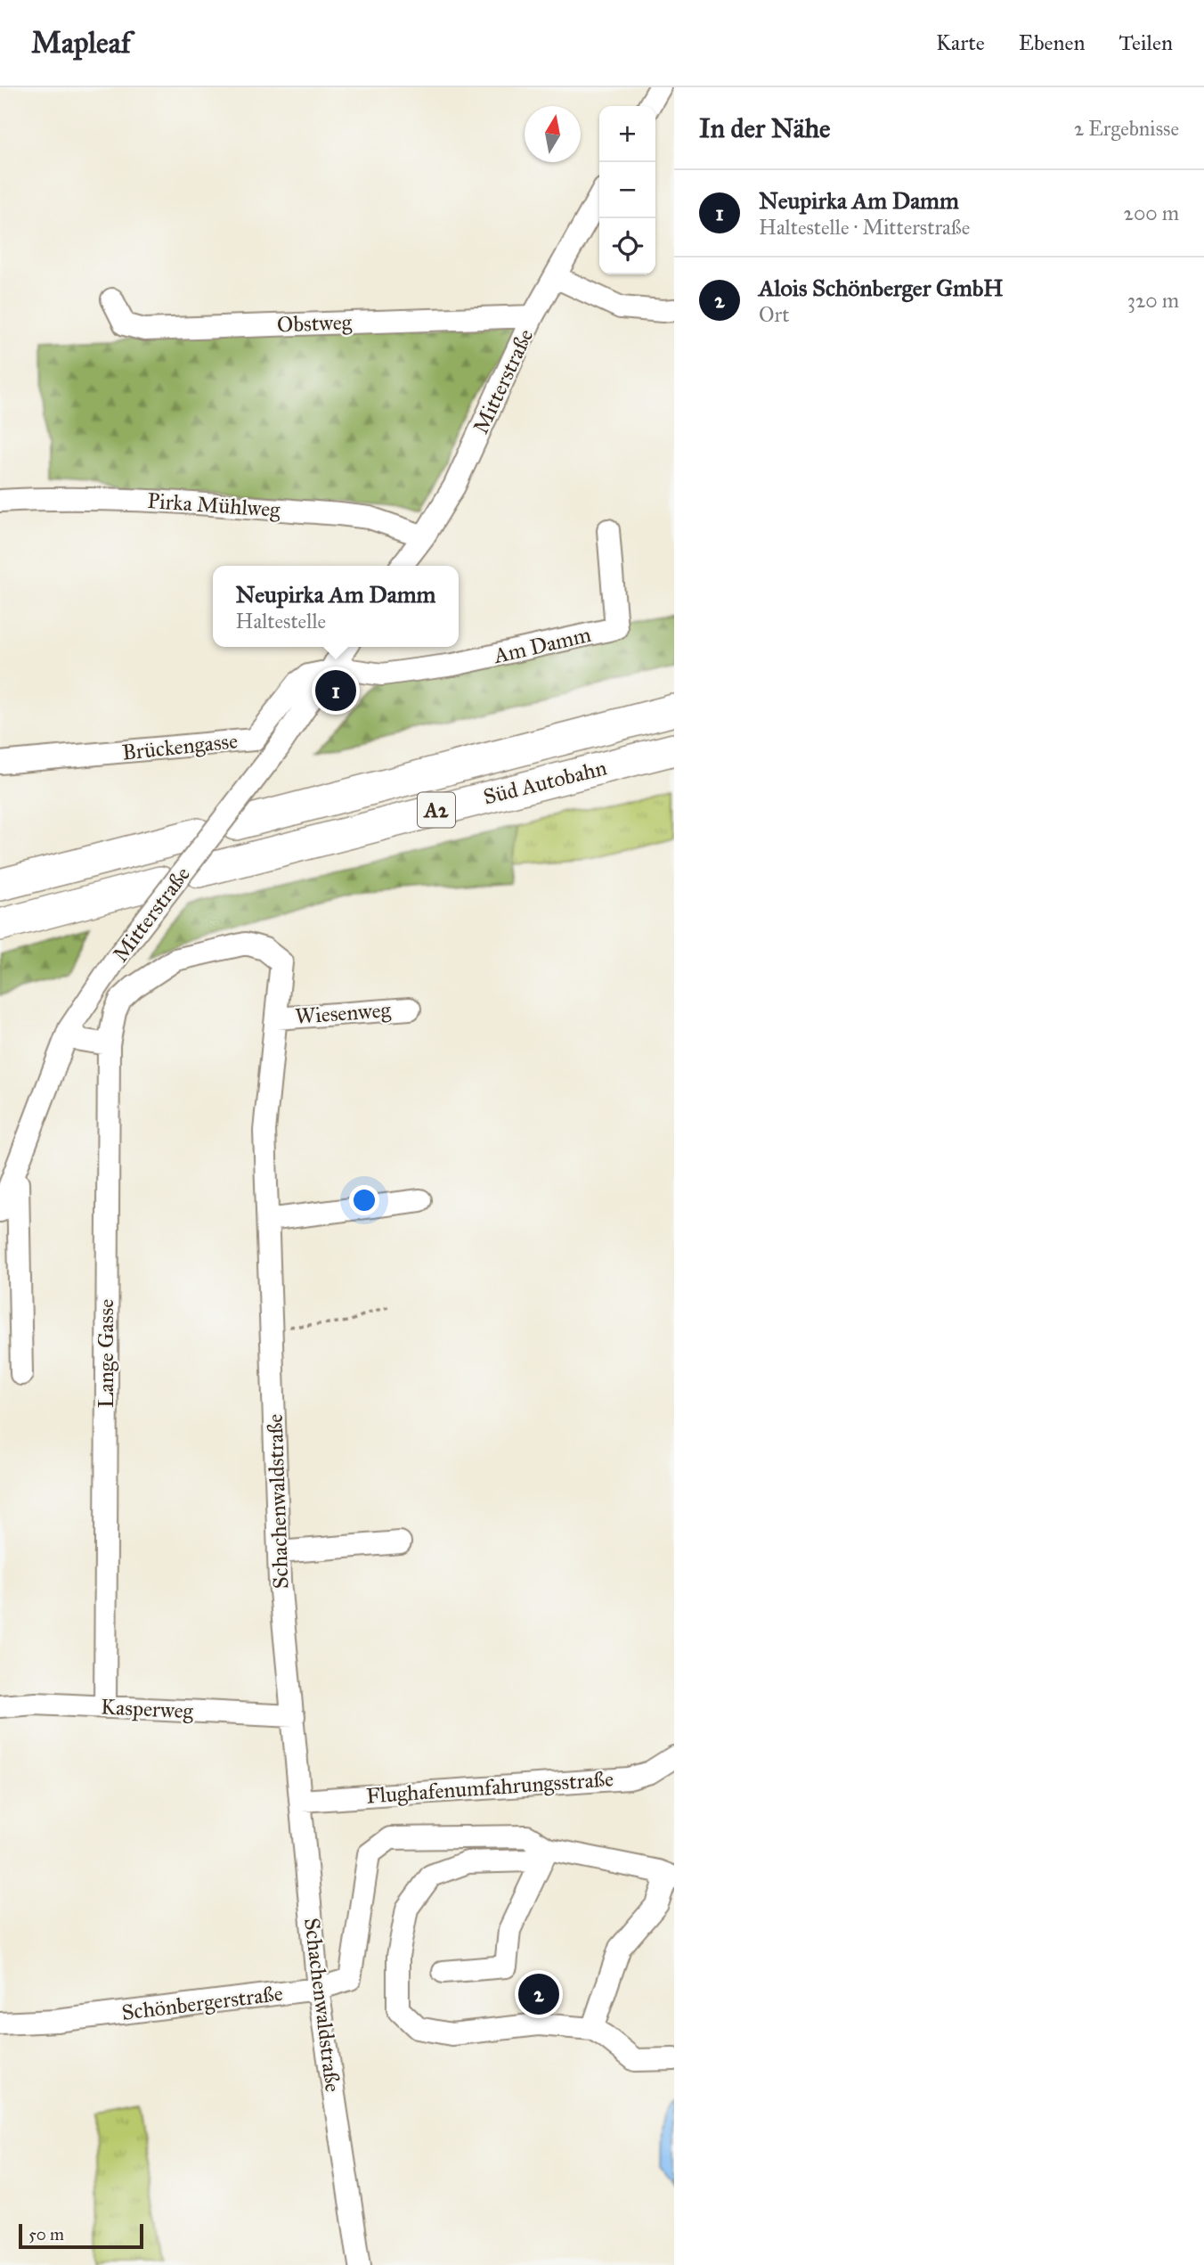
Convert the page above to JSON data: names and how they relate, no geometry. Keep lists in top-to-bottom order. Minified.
{"streets":{"highway":["Süd Autobahn","A2"],"street":["Obstweg","Mitterstraße","Pirka Mühlweg","Am Damm","Brückengasse","Wiesenweg","Lange Gasse","Schachenwaldstraße","Kasperweg","Flughafenumfahrungsstraße","Schönbergerstraße"]},"crossings":[["Obstweg","Mitterstraße"],["Mitterstraße","Pirka Mühlweg"],["Mitterstraße","Am Damm"],["Mitterstraße","Brückengasse"],["Am Damm","Brückengasse"],["Wiesenweg","Schachenwaldstraße"],["Lange Gasse","Schachenwaldstraße"],["Lange Gasse","Kasperweg"],["Schachenwaldstraße","Kasperweg"],["Schachenwaldstraße","Flughafenumfahrungsstraße"],["Schachenwaldstraße","Schönbergerstraße"]],"scale_bar":"50 m","north":"top","page":{"header":"Mapleaf","nav":["Karte","Ebenen","Teilen"],"heading":["In der Nähe","2 Ergebnisse"],"map_buttons":["+","−"],"list":[{"mark":"1","name":"Neupirka Am Damm","note":"Haltestelle · Mitterstraße","value":"200 m"},{"mark":"2","name":"Alois Schönberger GmbH","note":"Ort","value":"320 m"}],"popup":["Neupirka Am Damm","Haltestelle"],"pins":["1","2"],"scale":"50 m"}}
